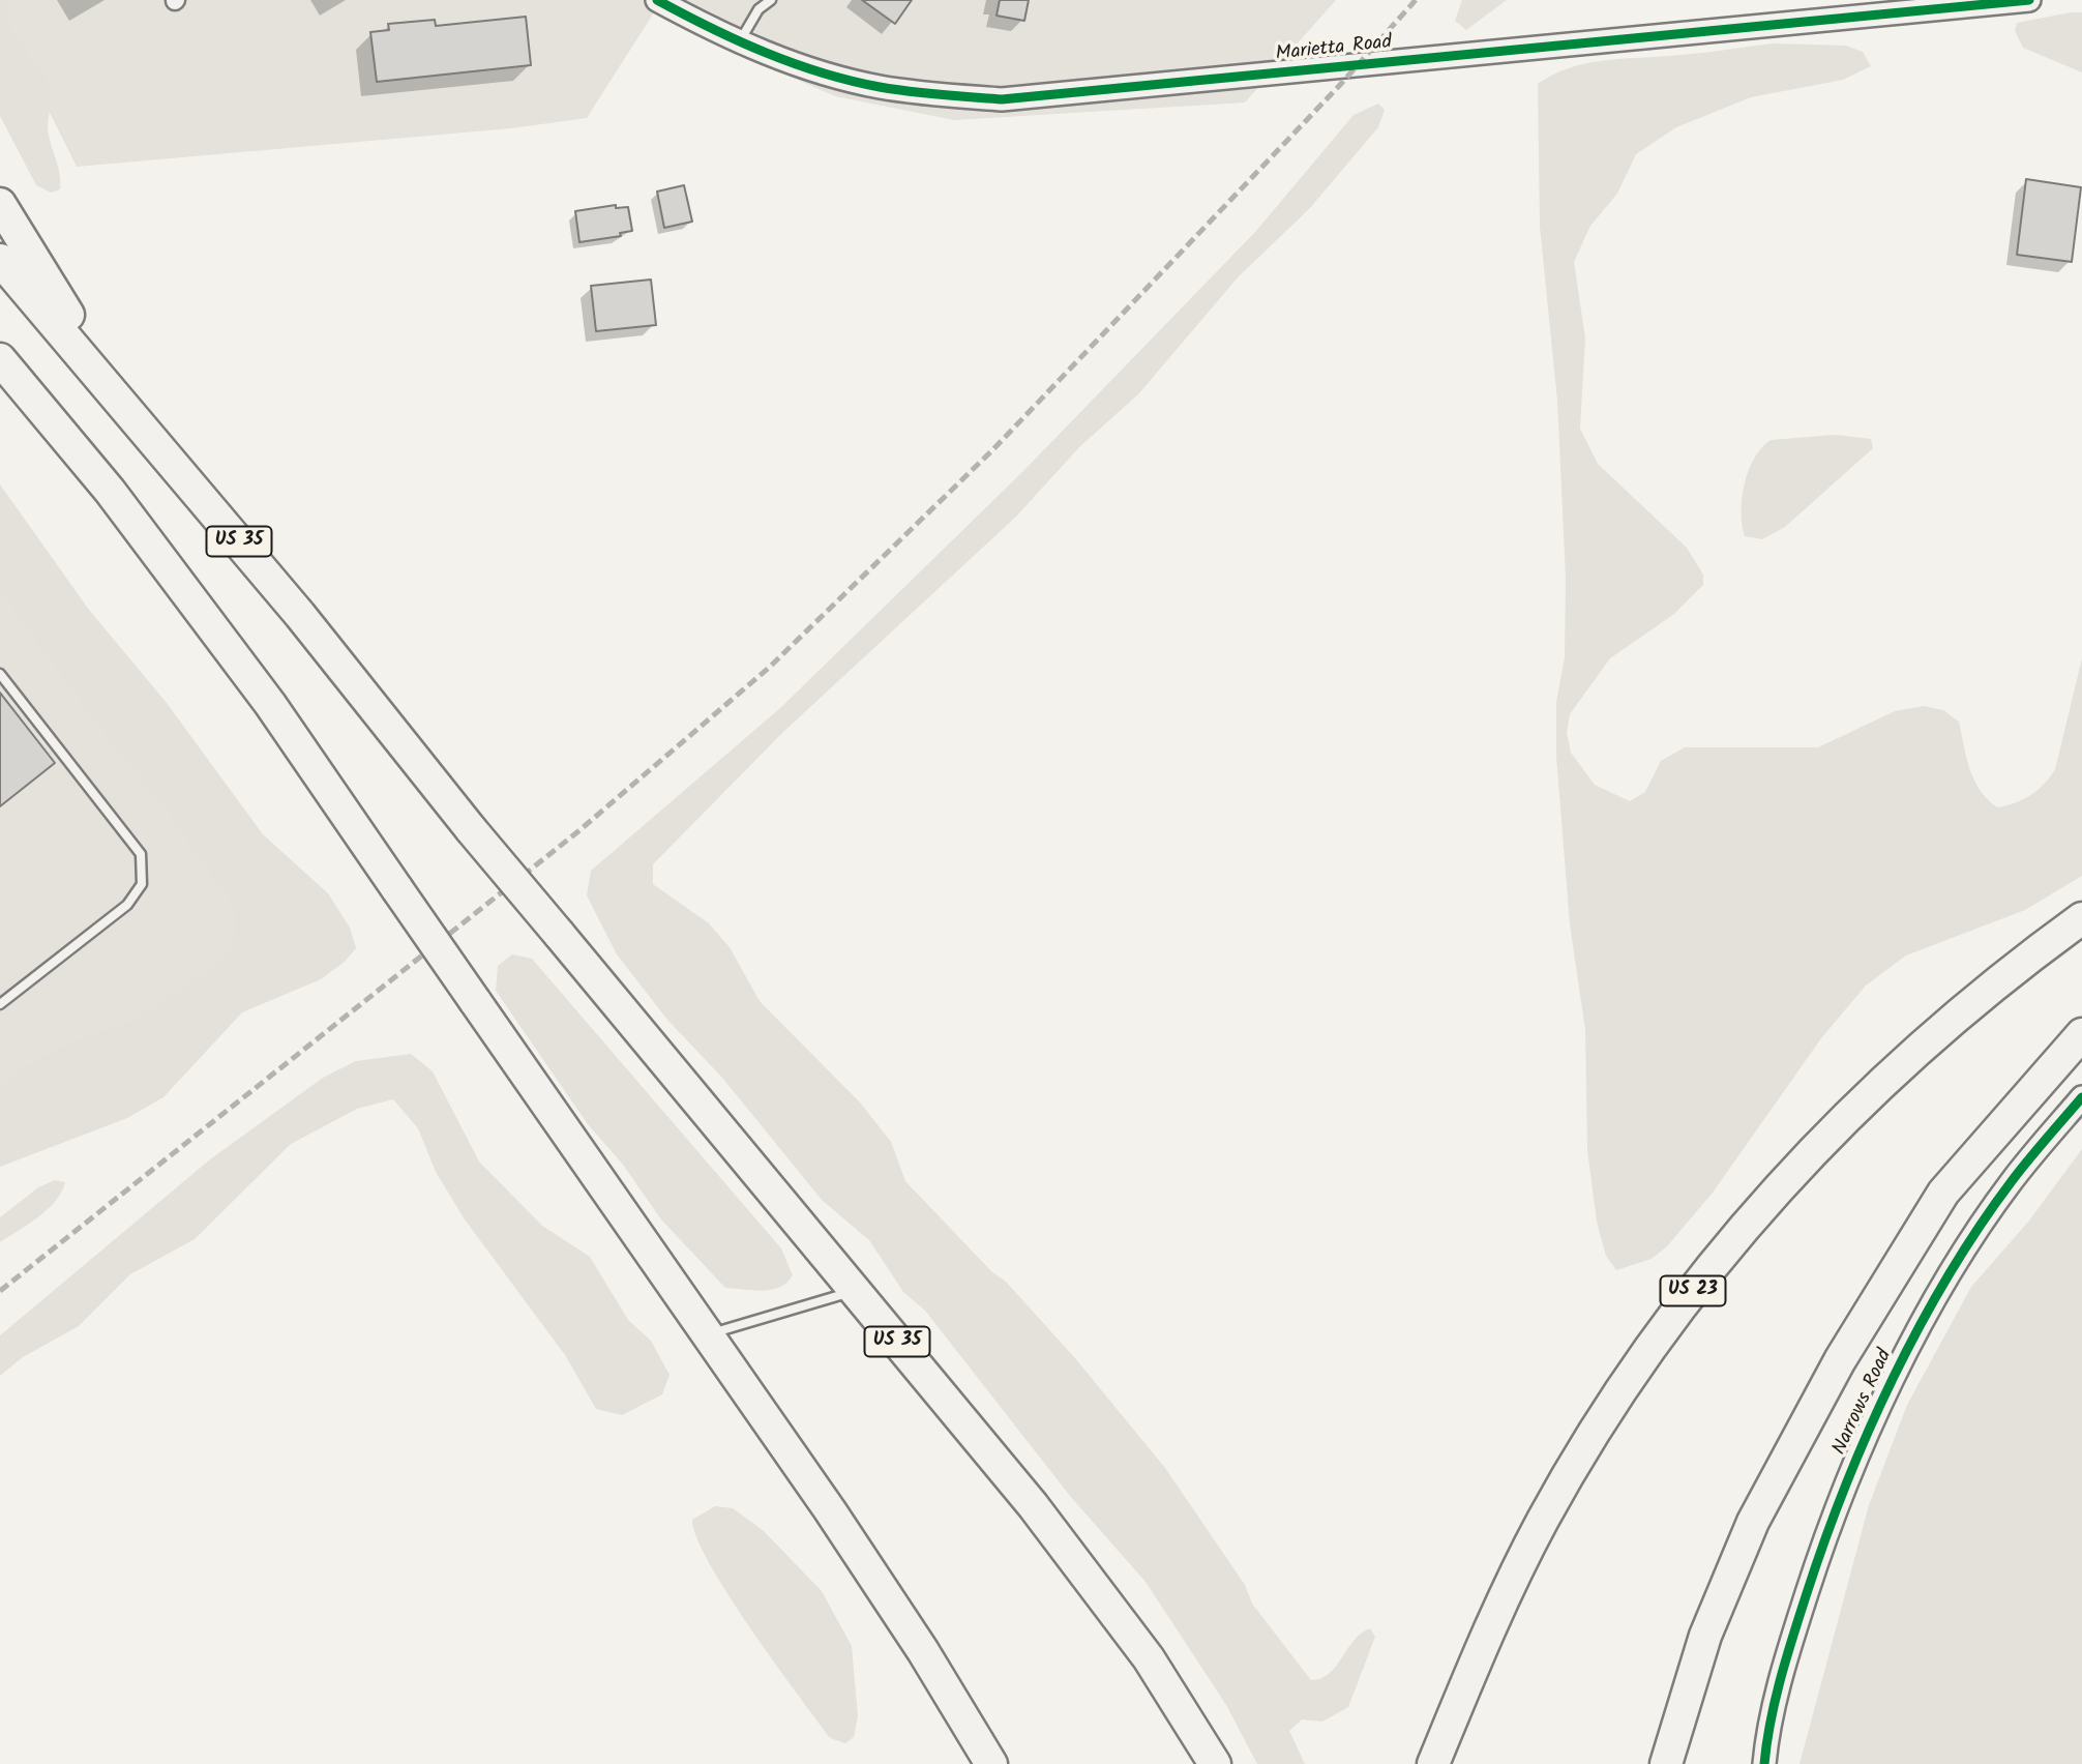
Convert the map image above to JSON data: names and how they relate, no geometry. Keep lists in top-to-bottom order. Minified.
{"streets":{"highway":["US 35","US 23"],"street":["Marietta Road","Narrows Road"]}}
